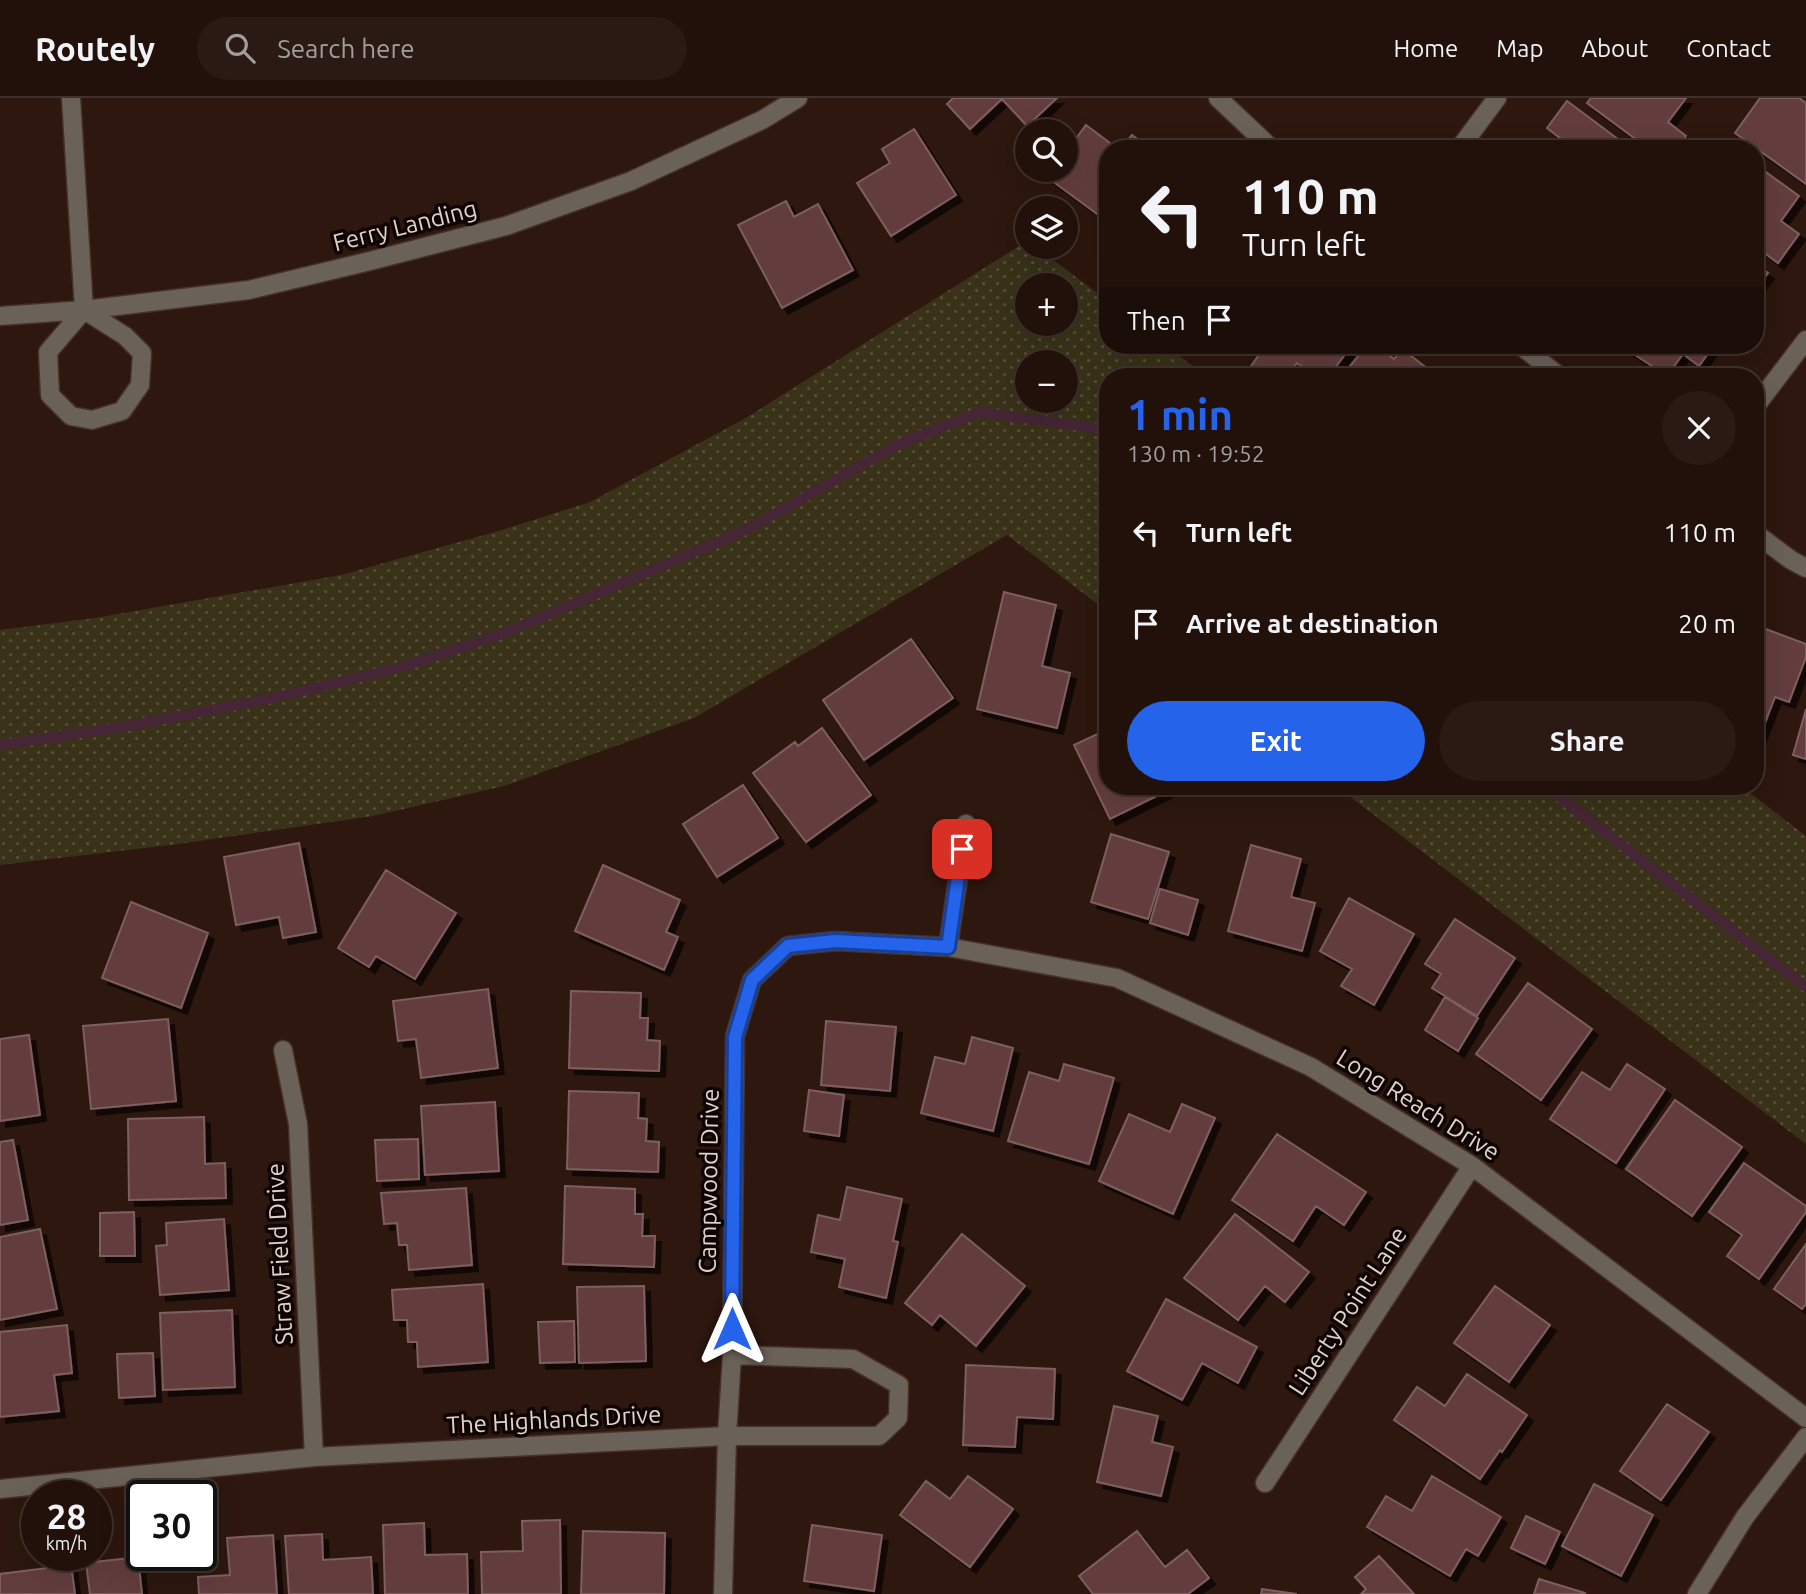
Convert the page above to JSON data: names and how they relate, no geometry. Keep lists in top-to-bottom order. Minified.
{"streets":{"street":["Ferry Landing","Long Reach Drive","Campwood Drive","Straw Field Drive","Liberty Point Lane","The Highlands Drive"]},"crossings":[["Long Reach Drive","Campwood Drive"],["Long Reach Drive","Liberty Point Lane"],["Campwood Drive","The Highlands Drive"],["Straw Field Drive","The Highlands Drive"]],"page":{"header":"Routely","search":"Search here","nav":["Home","Map","About","Contact"],"map_buttons":["+","−"],"turn":["110 m","Turn left"],"then":"Then","heading":["1 min","130 m · 19:52"],"list":[{"name":"Turn left","value":"110 m"},{"name":"Arrive at destination","value":"20 m"}],"buttons":["Exit","Share"],"speed":"28 km/h","limit":"30"}}
